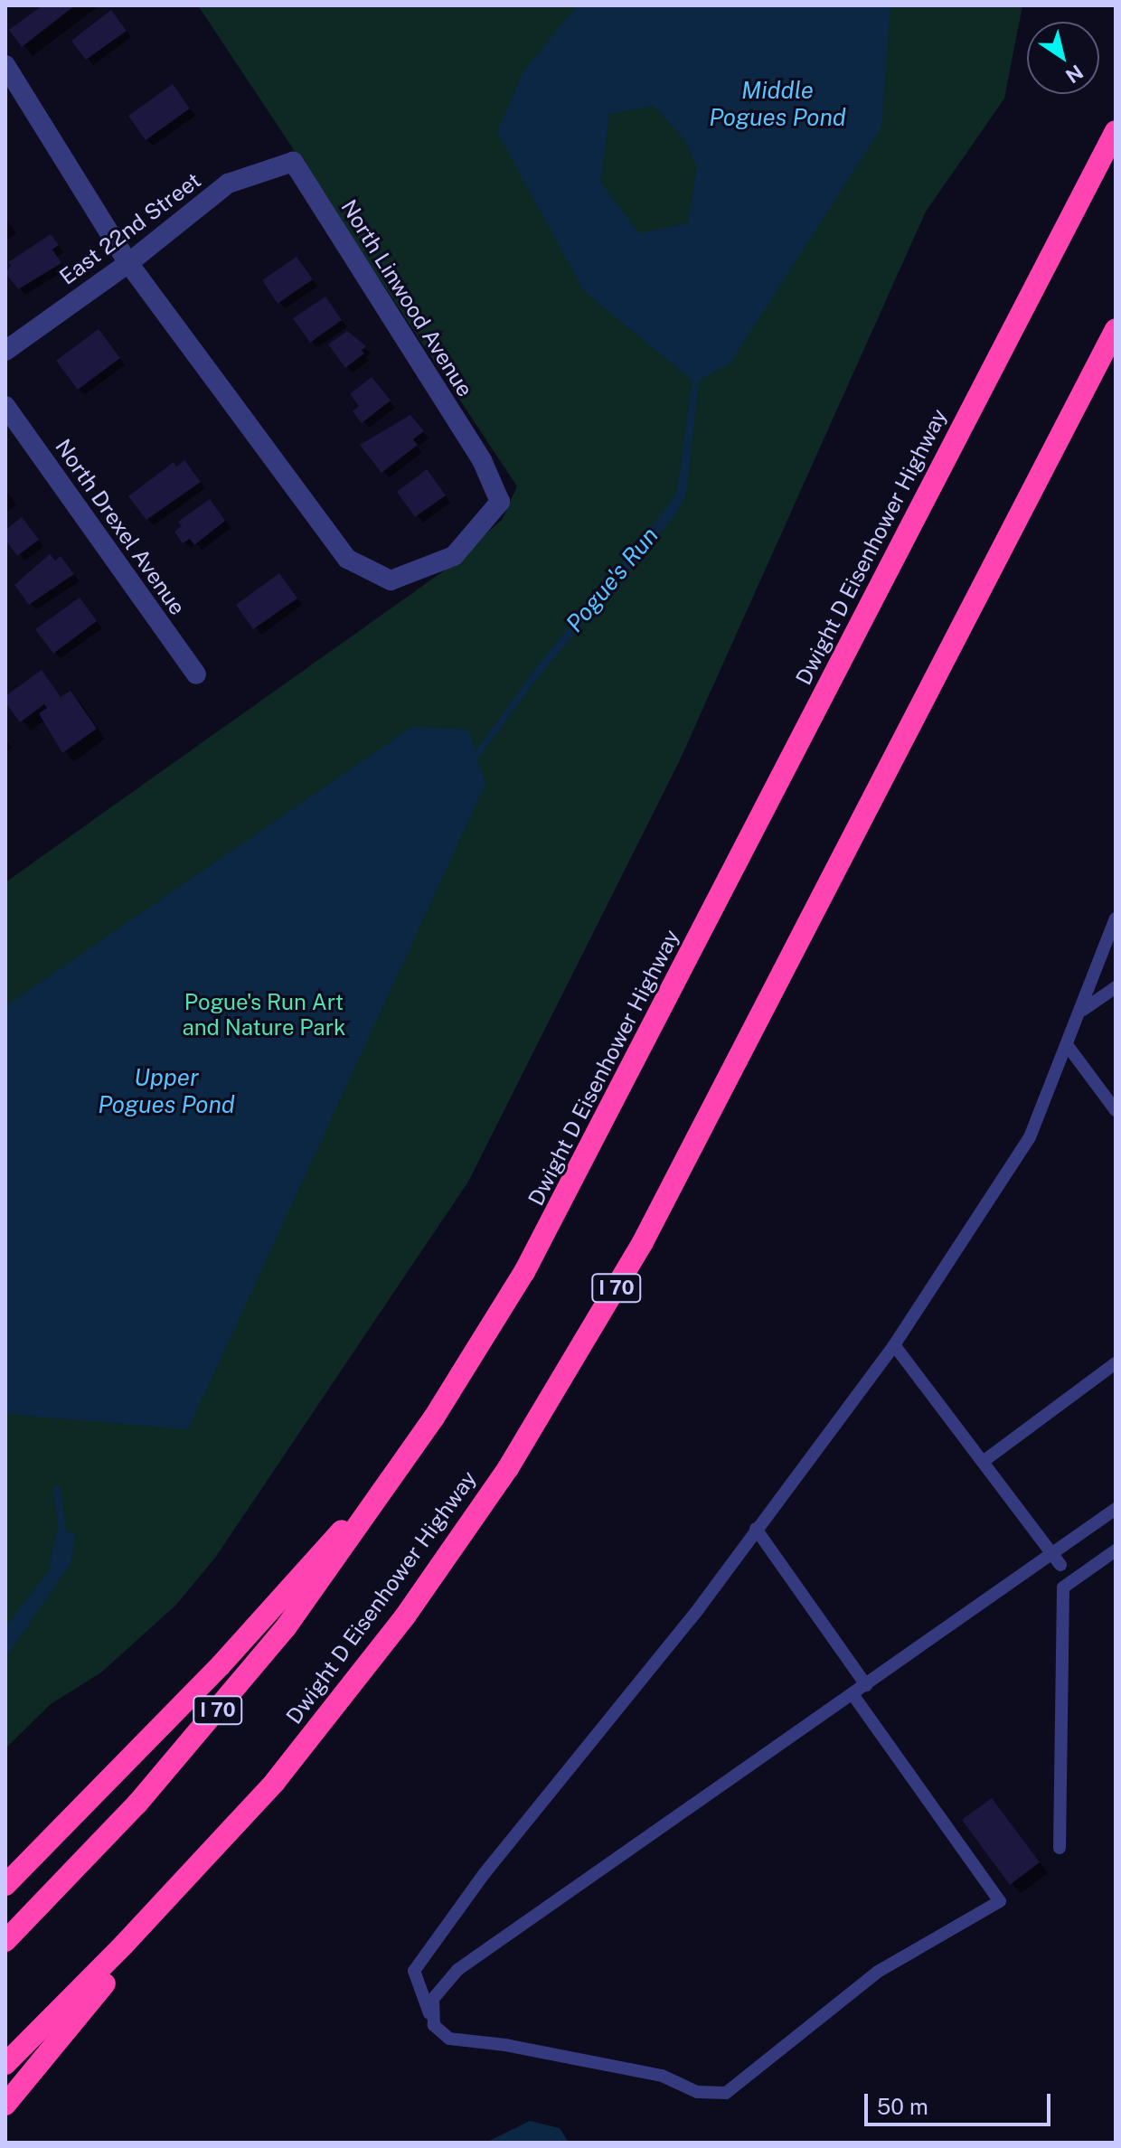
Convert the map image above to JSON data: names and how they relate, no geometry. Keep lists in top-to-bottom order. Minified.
{"streets":{"highway":["Dwight D Eisenhower Highway","I 70"],"street":["East 22nd Street","North Linwood Avenue","North Drexel Avenue"]},"crossings":[["East 22nd Street","North Linwood Avenue"]],"water":["Middle Pogues Pond","Pogue's Run","Upper Pogues Pond"],"parks":["Pogue's Run Art and Nature Park"],"scale_bar":"50 m","north":"bottom right"}
